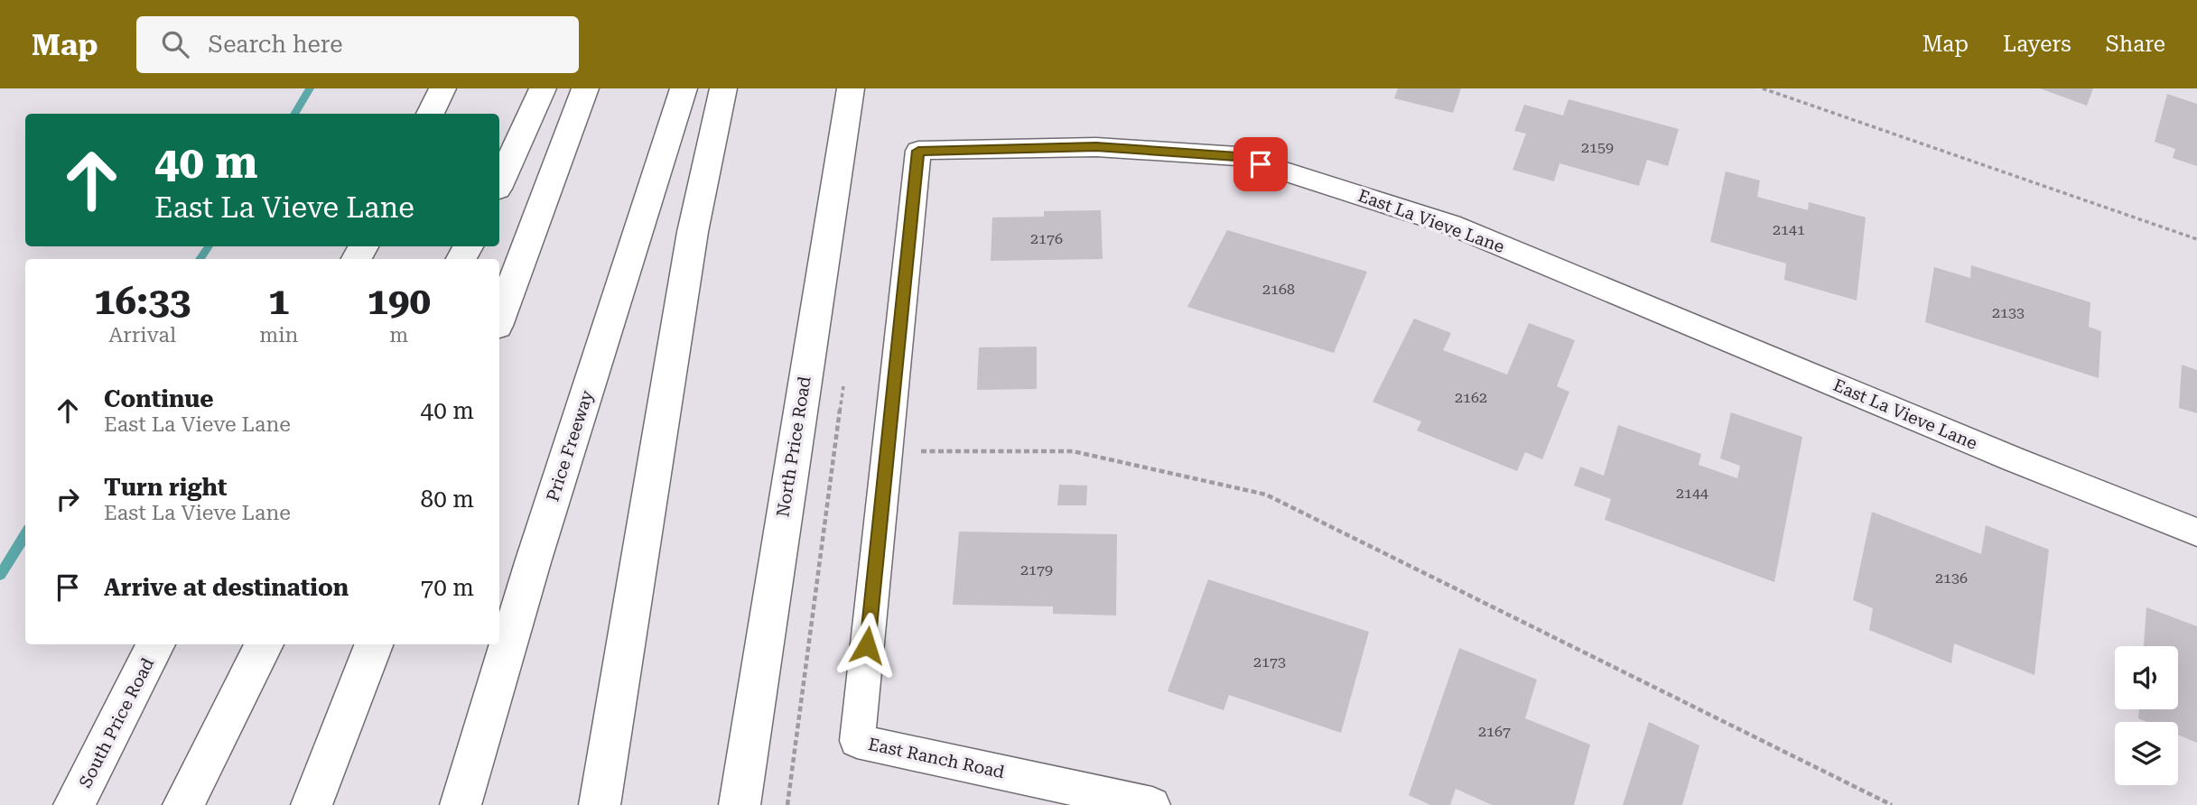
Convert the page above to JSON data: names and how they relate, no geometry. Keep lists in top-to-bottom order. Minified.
{"streets":{"main road":["Price Freeway","North Price Road","South Price Road"],"street":["East La Vieve Lane","East Ranch Road"]},"crossings":[["East La Vieve Lane","East Ranch Road"]],"house_numbers":["2159","2141","2176","2168","2133","2162","2144","2179","2136","2173","2167"],"page":{"header":"Map","search":"Search here","nav":["Map","Layers","Share"],"turn":["40 m","East La Vieve Lane"],"eta":["16:33","Arrival","1","min","190","m"],"list":[{"name":"Continue","note":"East La Vieve Lane","value":"40 m"},{"name":"Turn right","note":"East La Vieve Lane","value":"80 m"},{"name":"Arrive at destination","value":"70 m"}]}}
